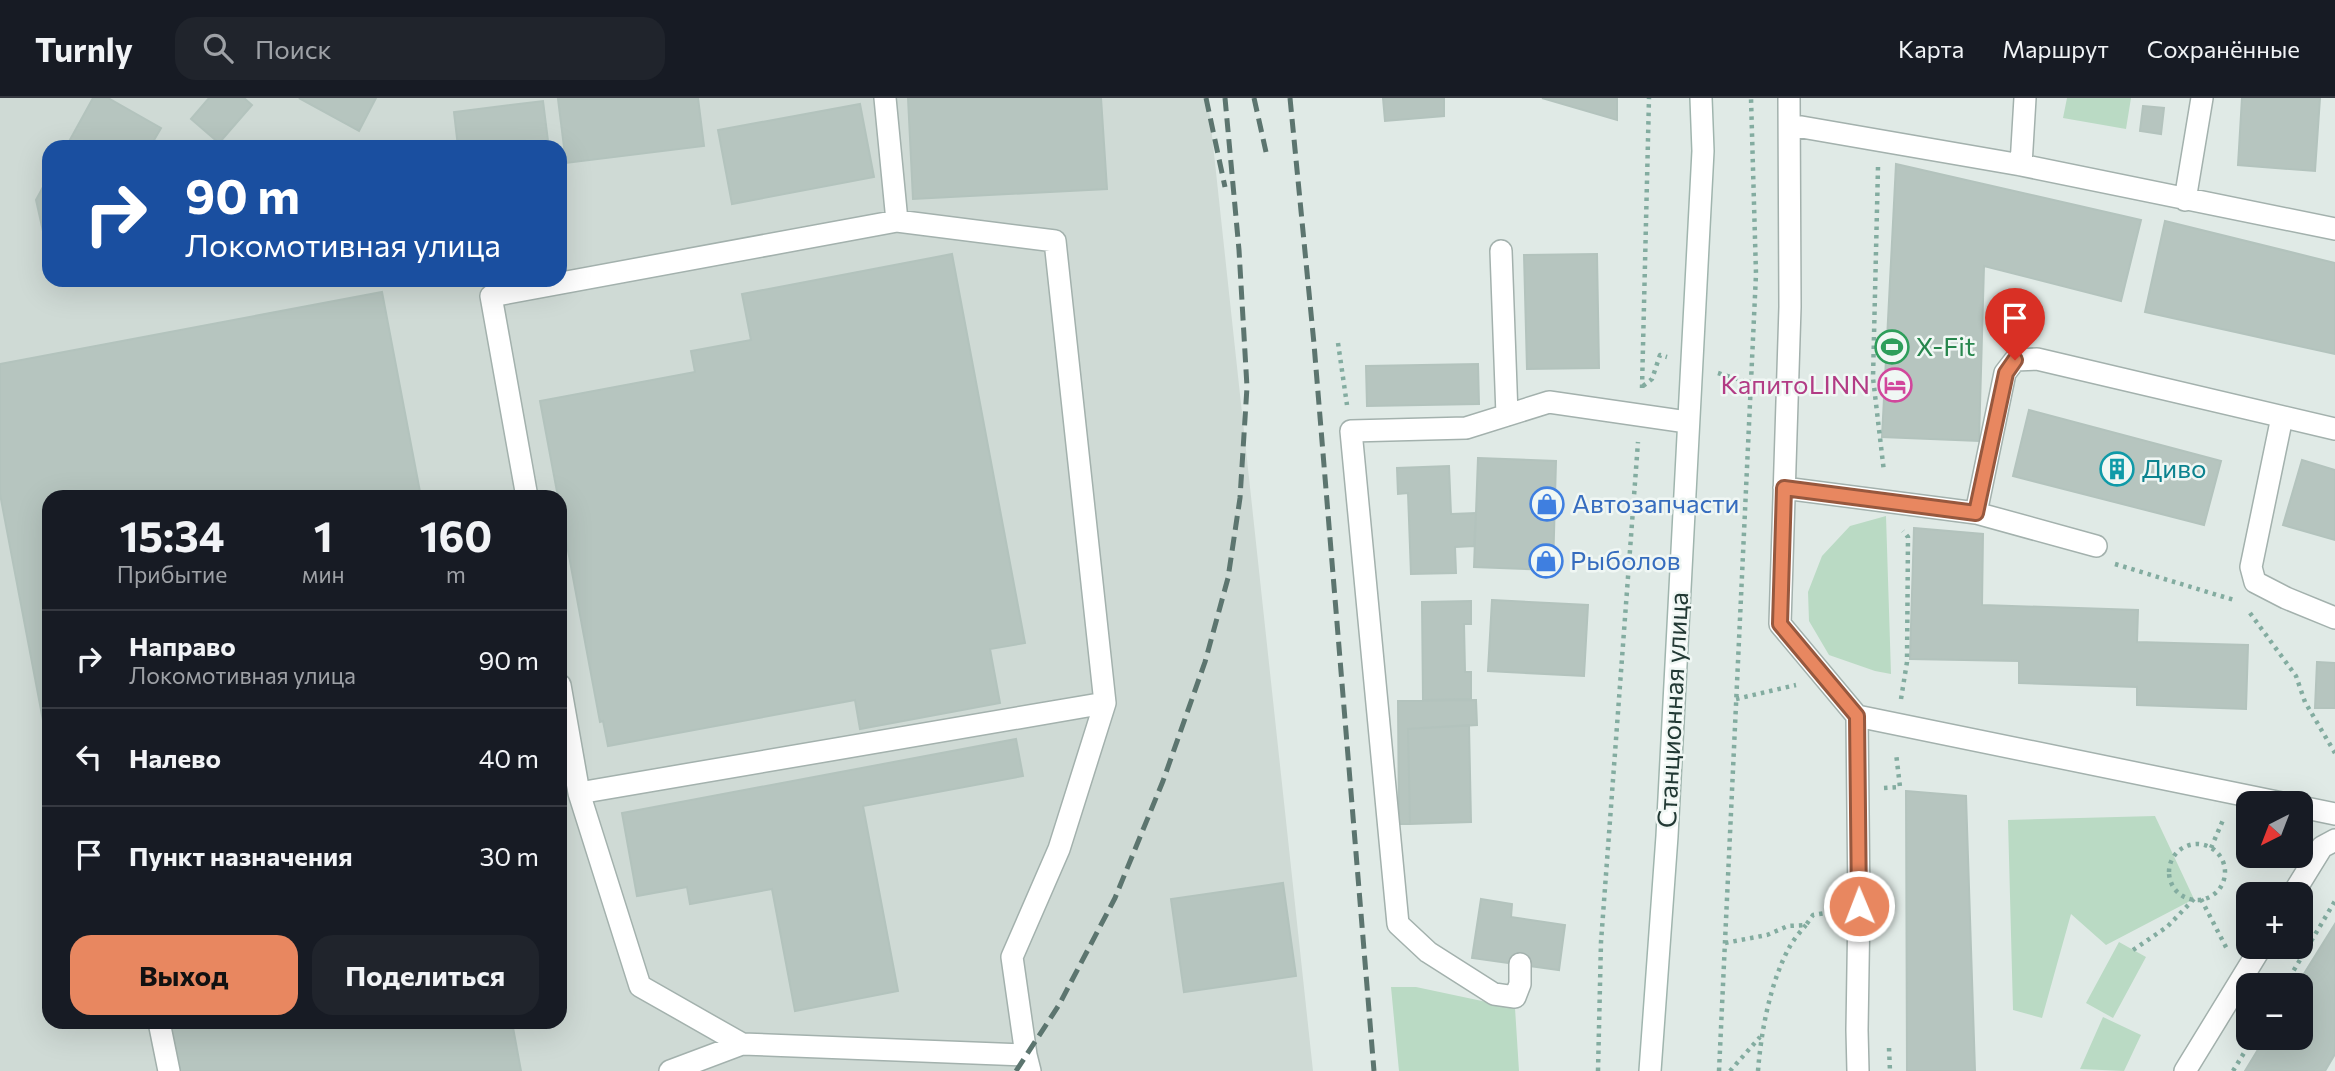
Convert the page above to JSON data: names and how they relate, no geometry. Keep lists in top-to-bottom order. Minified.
{"streets":{"street":["Станционная улица"]},"places":{"sports":["X-Fit"],"hotel":["КапитоLINN"],"building":["Диво"],"shop":["Автозапчасти","Рыболов"]},"north":"bottom left","page":{"header":"Turnly","search":"Поиск","nav":["Карта","Маршрут","Сохранённые"],"turn":["90 m","Локомотивная улица"],"eta":["15:34","Прибытие","1","мин","160","m"],"list":[{"name":"Направо","note":"Локомотивная улица","value":"90 m"},{"name":"Налево","value":"40 m"},{"name":"Пункт назначения","value":"30 m"}],"map_buttons":["+","−"],"buttons":["Выход","Поделиться"]}}
